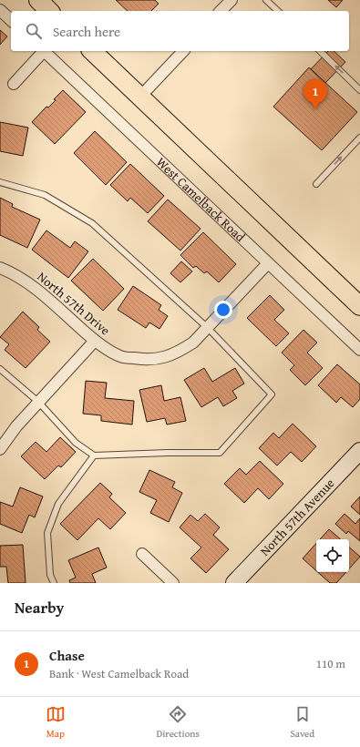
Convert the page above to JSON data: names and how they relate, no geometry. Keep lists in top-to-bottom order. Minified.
{"streets":{"street":["West Camelback Road","North 57th Drive","North 57th Avenue"]},"crossings":[["West Camelback Road","North 57th Drive"]],"page":{"search":"Search here","pins":"1","heading":"Nearby","list":[{"mark":"1","name":"Chase","note":"Bank · West Camelback Road","value":"110 m"}],"nav":["Map","Directions","Saved"]}}
